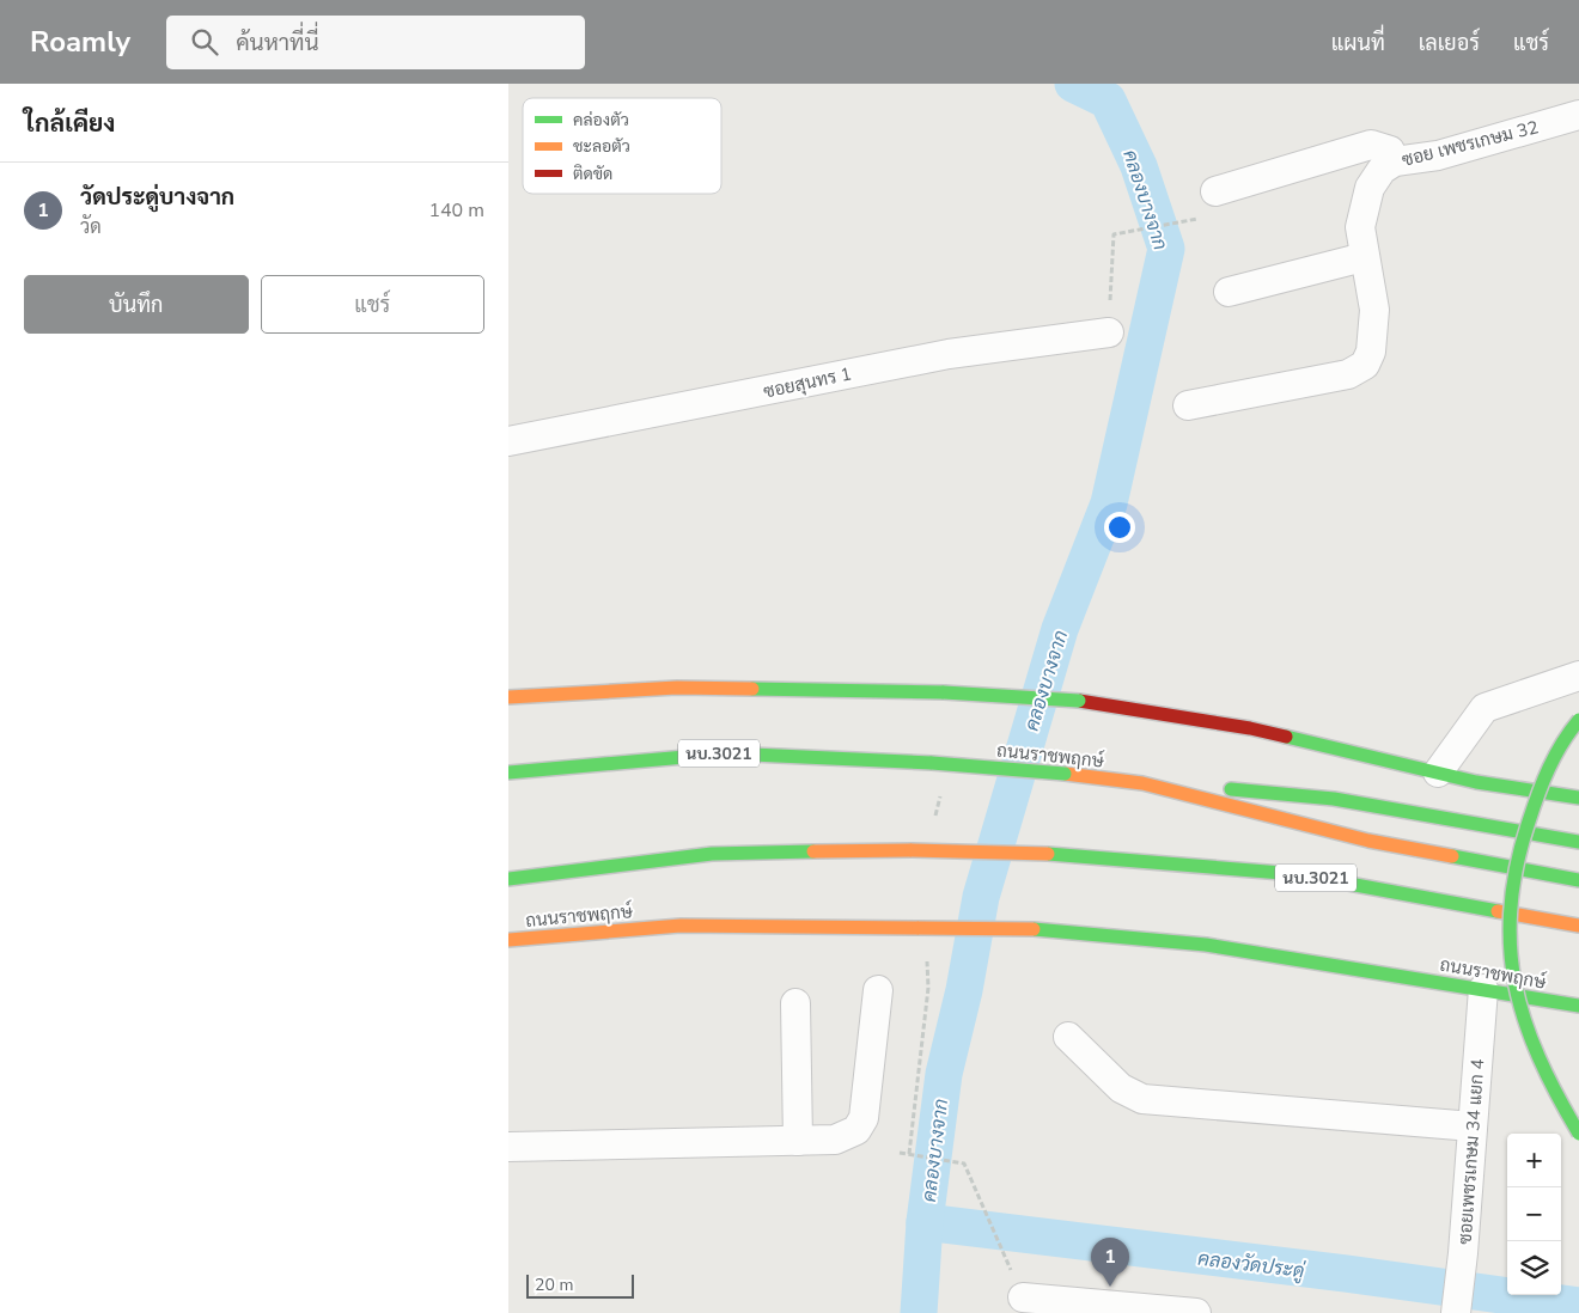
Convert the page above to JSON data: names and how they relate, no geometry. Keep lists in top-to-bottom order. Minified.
{"streets":{"main road":["นบ.3021","ถนนราชพฤกษ์"],"street":["ซอย เพชรเกษม 32","ซอยสุนทร 1","ซอยเพชรเกษม 34 แยก 4"]},"crossings":[["ถนนราชพฤกษ์","ซอยเพชรเกษม 34 แยก 4"]],"water":["คลองบางจาก","คลองวัดประดู่"],"legend":["คล่องตัว","ชะลอตัว","ติดขัด"],"scale_bar":"20 m","page":{"header":"Roamly","search":"ค้นหาที่นี่","nav":["แผนที่","เลเยอร์","แชร์"],"heading":"ใกล้เคียง","list":[{"mark":"1","name":"วัดประดู่บางจาก","note":"วัด","value":"140 m"}],"buttons":["บันทึก","แชร์"],"map_buttons":["+","−"],"pins":"1","scale":"20 m"}}
